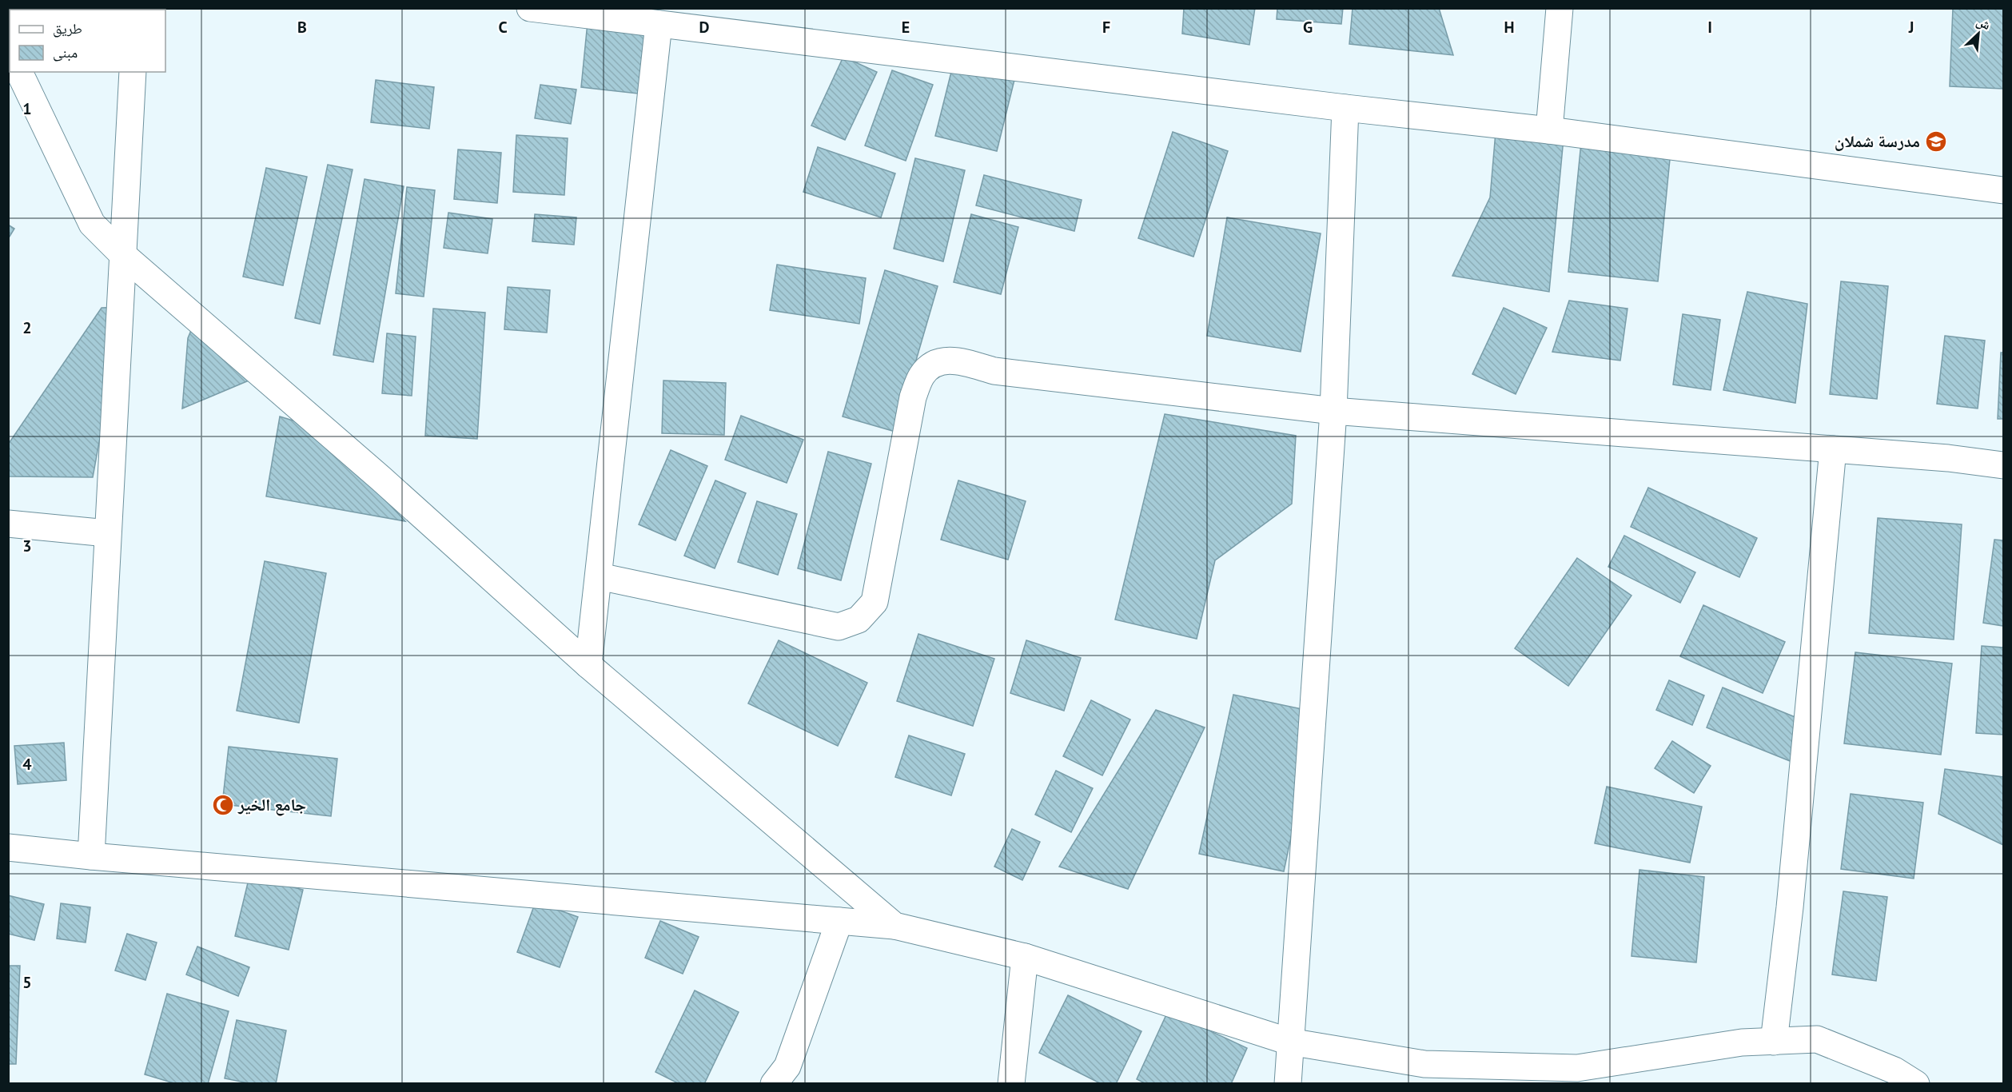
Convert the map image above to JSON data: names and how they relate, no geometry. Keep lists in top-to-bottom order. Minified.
{"places":{"school or university":["مدرسة شملان"],"mosque":["جامع الخير"]},"legend":["طريق","مبنى"],"north":"top right","grid":{"columns":["B","C","D","E","F","G","H","I","J"],"rows":["1","2","3","4","5"]}}
